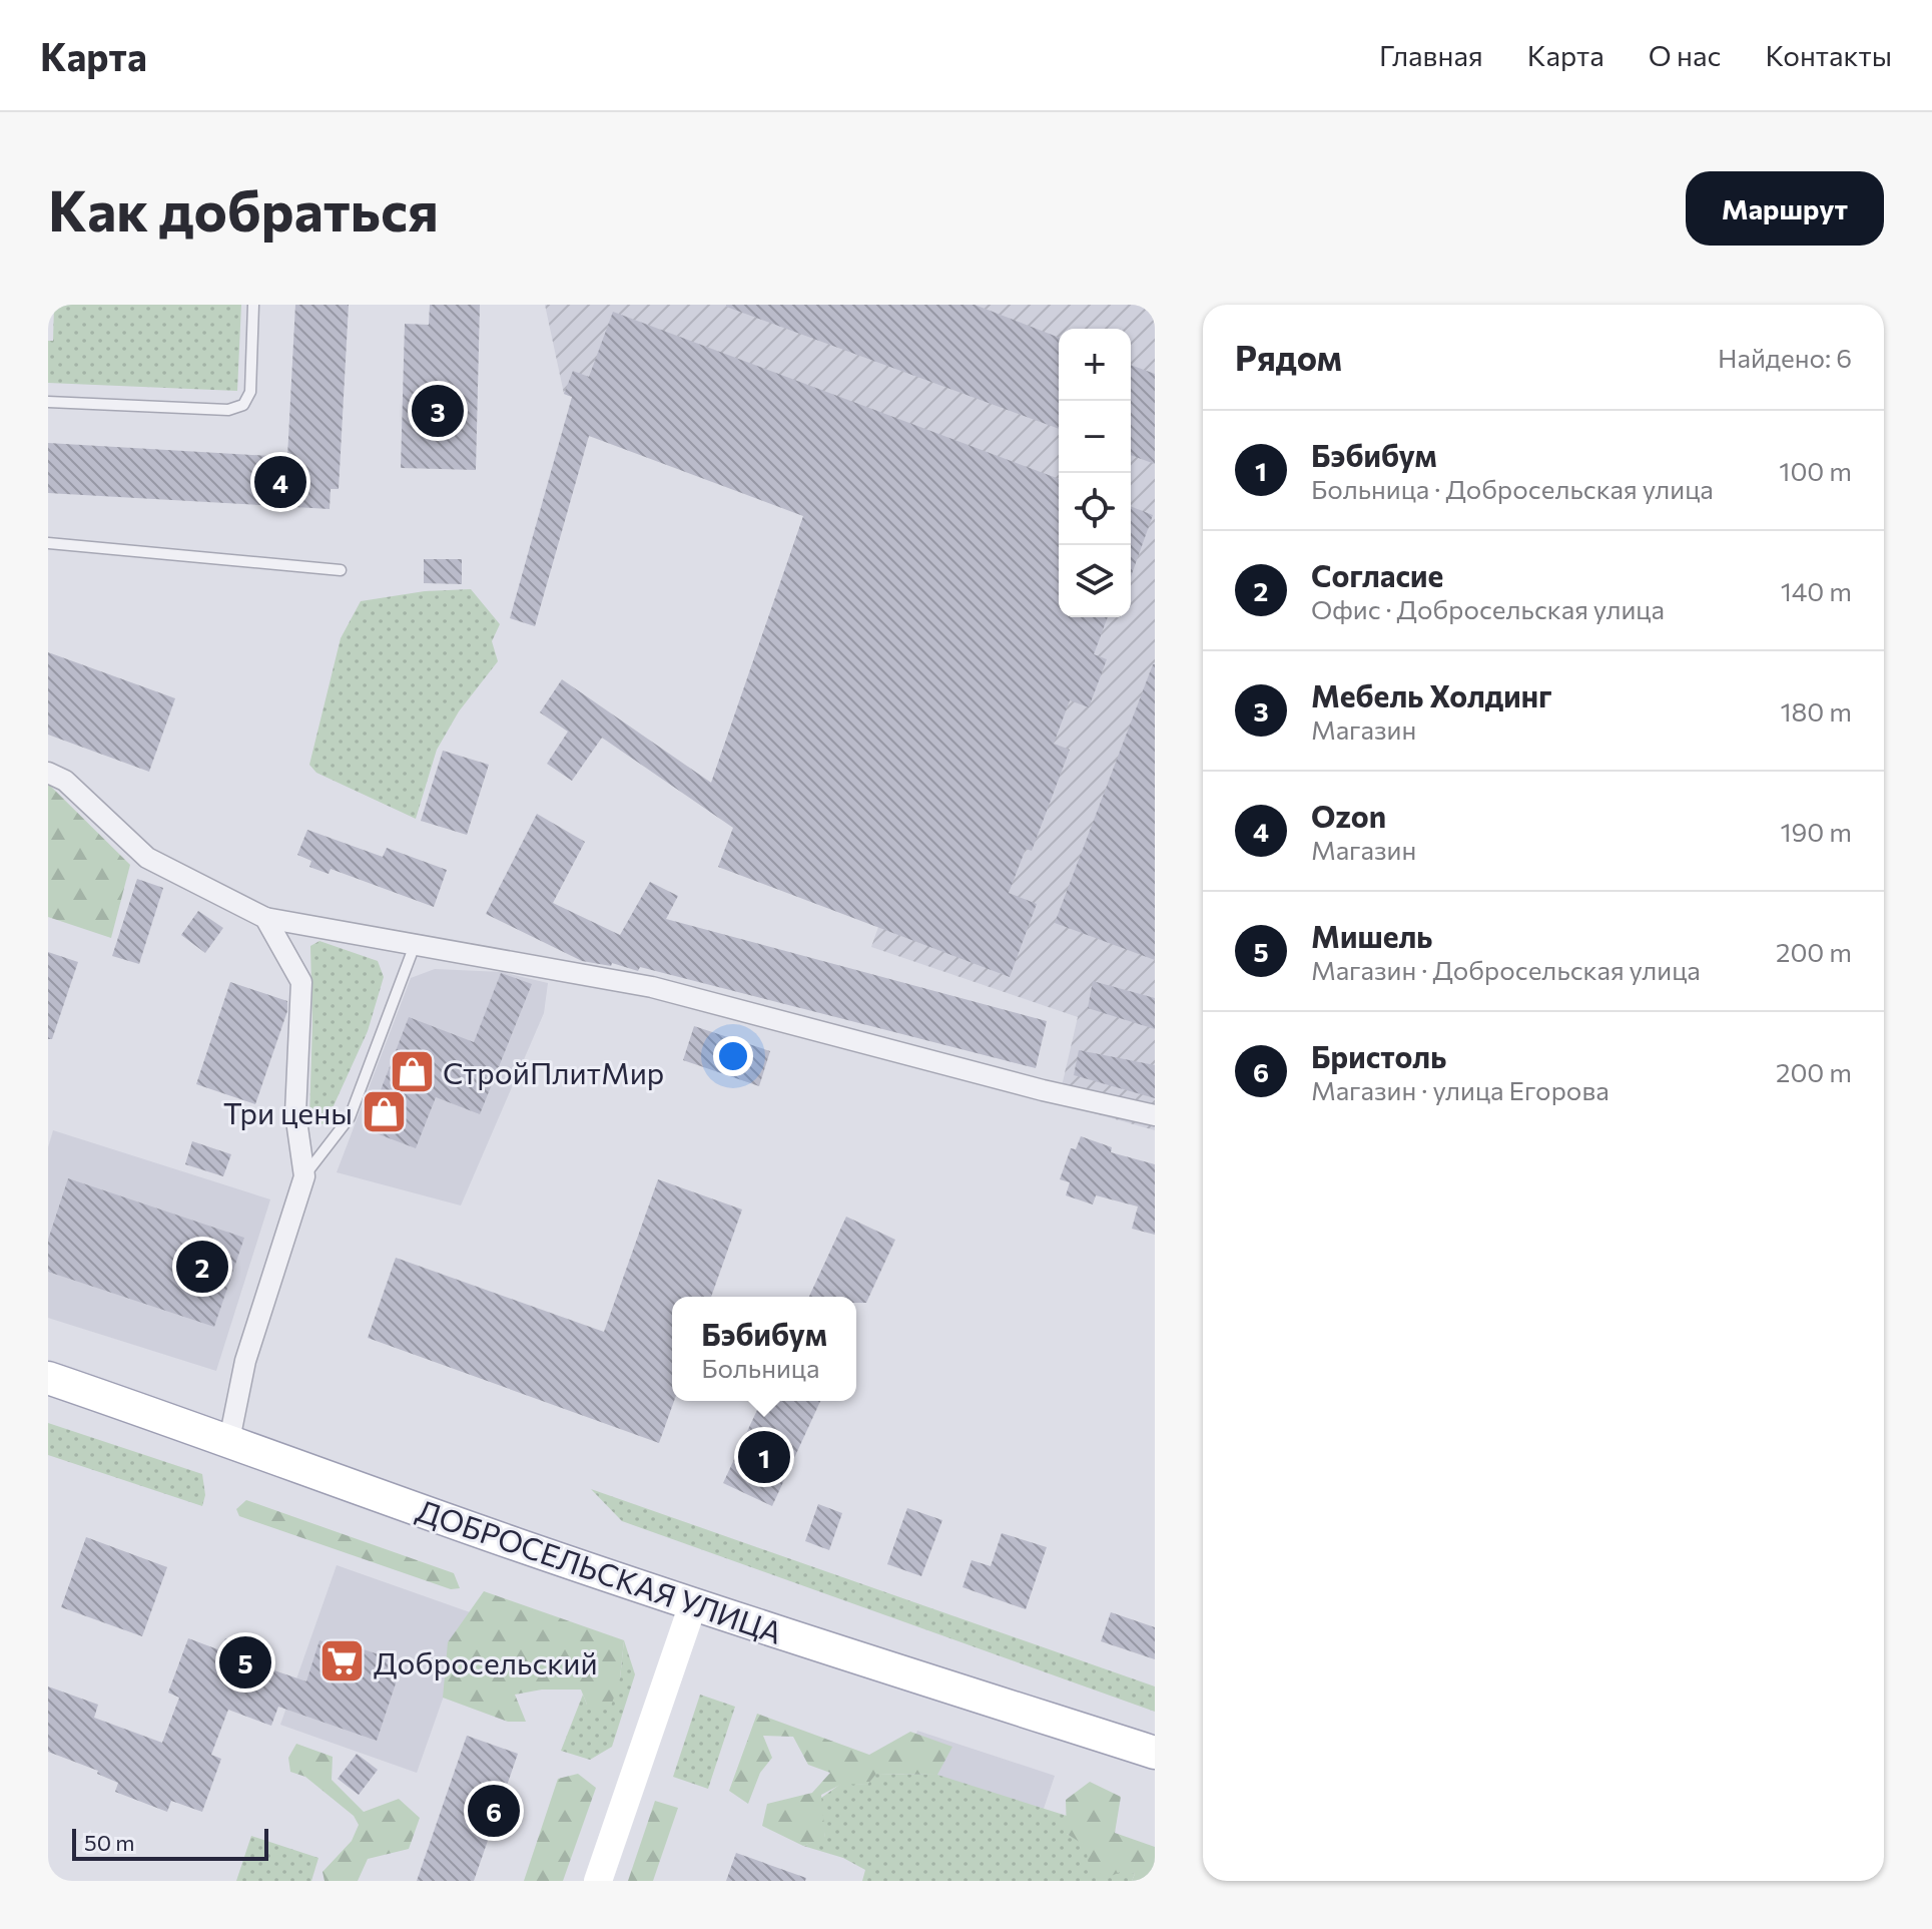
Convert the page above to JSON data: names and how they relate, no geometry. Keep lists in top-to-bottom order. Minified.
{"streets":{"main road":["ДОБРОСЕЛЬСКАЯ УЛИЦА"]},"places":{"shop":["СтройПлитМир","Три цены"],"supermarket":["Добросельский"]},"scale_bar":"50 m","page":{"header":"Карта","nav":["Главная","Карта","О нас","Контакты"],"buttons":"Маршрут","title":"Как добраться","heading":["Рядом","Найдено: 6"],"map_buttons":["+","−"],"pins":["3","4","2","1","5","6"],"list":[{"mark":"1","name":"Бэбибум","note":"Больница · Добросельская улица","value":"100 m"},{"mark":"2","name":"Согласие","note":"Офис · Добросельская улица","value":"140 m"},{"mark":"3","name":"Мебель Холдинг","note":"Магазин","value":"180 m"},{"mark":"4","name":"Ozon","note":"Магазин","value":"190 m"},{"mark":"5","name":"Мишель","note":"Магазин · Добросельская улица","value":"200 m"},{"mark":"6","name":"Бристоль","note":"Магазин · улица Егорова","value":"200 m"}],"popup":["Бэбибум","Больница"],"scale":"50 m"}}
